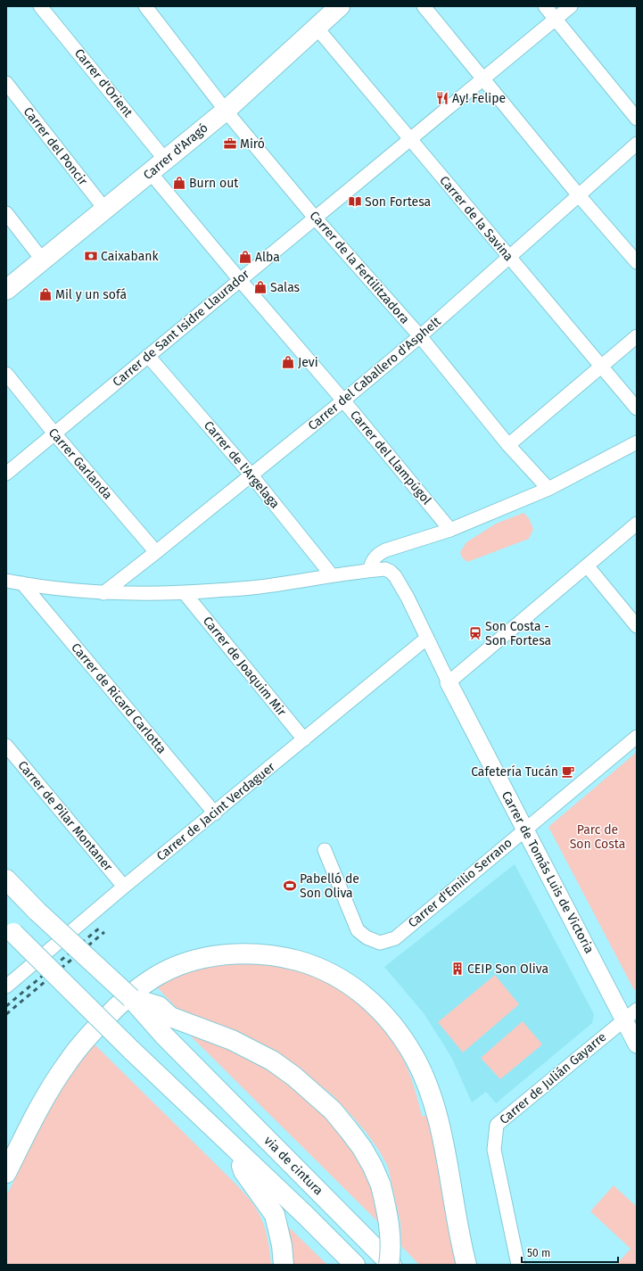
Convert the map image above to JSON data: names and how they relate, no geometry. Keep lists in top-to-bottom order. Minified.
{"streets":{"main road":["Carrer d'Aragó","via de cintura"],"street":["Carrer d'Orient","Carrer del Poncir","Carrer de la Savina","Carrer de la Fertilitzadora","Carrer de Sant Isidre Llaurador","Carrer del Caballero d'Asphelt","Carrer del Llampúgol","Carrer Garlanda","Carrer de l'Argelaga","Carrer de Joaquim Mir","Carrer de Ricard Carlotta","Carrer de Jacint Verdaguer","Carrer de Pilar Montaner","Carrer de Tomás Luis de Victoria","Carrer d'Emilio Serrano","Carrer de Julián Gayarre"]},"crossings":[["Carrer d'Orient","Carrer d'Aragó"],["Carrer del Poncir","Carrer d'Aragó"],["Carrer d'Aragó","Carrer de la Savina"],["Carrer d'Aragó","Carrer de la Fertilitzadora"],["Carrer d'Aragó","Carrer del Llampúgol"],["Carrer de la Savina","Carrer de Sant Isidre Llaurador"],["Carrer de la Savina","Carrer del Caballero d'Asphelt"],["Carrer de la Fertilitzadora","Carrer de Sant Isidre Llaurador"],["Carrer de la Fertilitzadora","Carrer del Caballero d'Asphelt"],["Carrer de Sant Isidre Llaurador","Carrer del Llampúgol"],["Carrer de Sant Isidre Llaurador","Carrer Garlanda"],["Carrer de Sant Isidre Llaurador","Carrer de l'Argelaga"],["Carrer del Caballero d'Asphelt","Carrer del Llampúgol"],["Carrer del Caballero d'Asphelt","Carrer Garlanda"],["Carrer del Caballero d'Asphelt","Carrer de l'Argelaga"],["Carrer de Joaquim Mir","Carrer de Jacint Verdaguer"],["Carrer de Ricard Carlotta","Carrer de Jacint Verdaguer"],["Carrer de Jacint Verdaguer","Carrer de Pilar Montaner"],["Carrer de Tomás Luis de Victoria","Carrer d'Emilio Serrano"],["Carrer de Tomás Luis de Victoria","Carrer de Julián Gayarre"]],"parks":["Parc de Son Costa"],"places":{"restaurant":["Ay! Felipe"],"office":["Miró"],"shop":["Burn out","Alba","Salas","Mil y un sofá","Jevi"],"library":["Son Fortesa"],"bank":["Caixabank"],"station":["Son Costa - Son Fortesa"],"cafe":["Cafetería Tucán"],"sports":["Pabelló de Son Oliva"],"building":["CEIP Son Oliva"]},"scale_bar":"50 m"}
